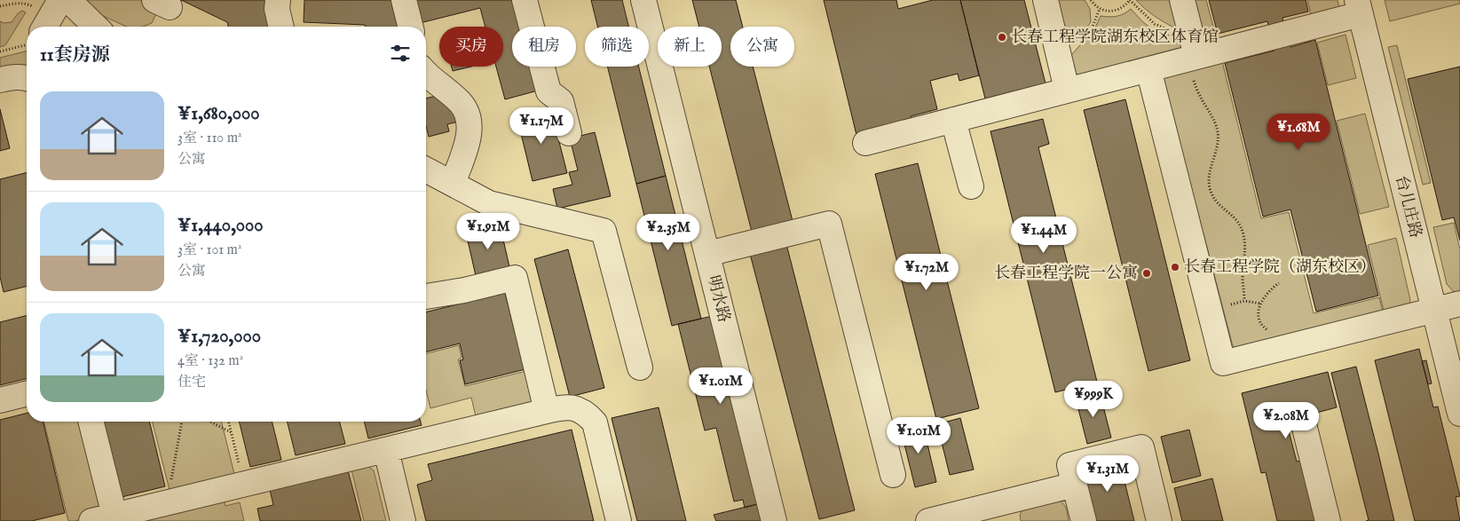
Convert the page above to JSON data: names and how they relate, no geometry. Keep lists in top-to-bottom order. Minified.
{"streets":{"street":["台儿庄路","明水路"]},"places":["长春工程学院湖东校区体育馆","长春工程学院（湖东校区）","长春工程学院一公寓"],"page":{"chip":["买房","租房","筛选","新上","公寓"],"heading":"11套房源","list":[{"name":"¥1,680,000","note":"3室 · 110 m² · 公寓"},{"name":"¥1,440,000","note":"3室 · 101 m² · 公寓"},{"name":"¥1,720,000","note":"4室 · 132 m² · 住宅"}],"price":["¥1.17M","¥1.68M","¥1.91M","¥2.35M","¥1.44M","¥1.72M","¥1.01M","¥999K","¥2.08M","¥1.01M","¥1.31M"]}}
